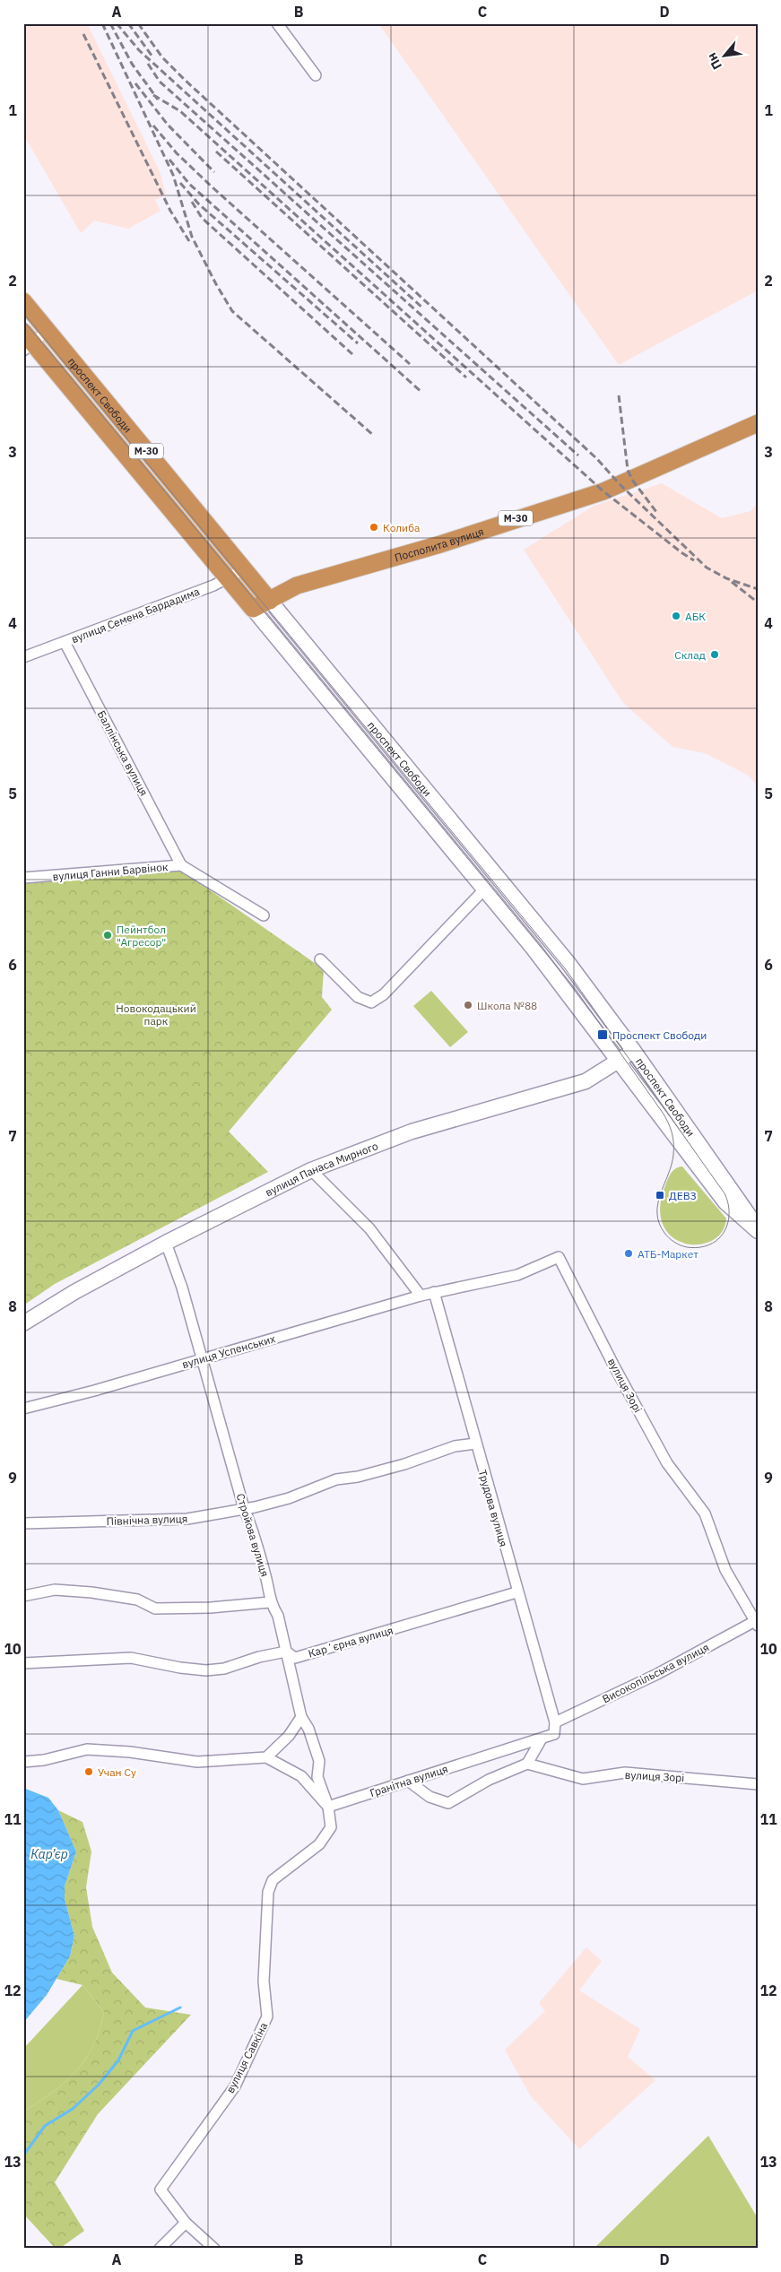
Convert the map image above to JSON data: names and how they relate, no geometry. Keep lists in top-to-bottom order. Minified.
{"streets":{"highway":["проспект Свободи","М-30","Посполита вулиця"],"main road":["вулиця Панаса Мирного"],"street":["вулиця Семена Бардадима","Баллінська вулиця","вулиця Ганни Барвінок","вулиця Успенських","вулиця Зорі","Трудова вулиця","Північна вулиця","Стройова вулиця","Карʼєрна вулиця","Високопільська вулиця","Гранітна вулиця","вулиця Савкіна"]},"crossings":[["проспект Свободи","М-30"],["проспект Свободи","Посполита вулиця"],["проспект Свободи","вулиця Семена Бардадима"],["проспект Свободи","вулиця Панаса Мирного"],["М-30","Посполита вулиця"],["вулиця Семена Бардадима","Баллінська вулиця"],["Баллінська вулиця","вулиця Ганни Барвінок"],["вулиця Панаса Мирного","Стройова вулиця"],["вулиця Успенських","вулиця Зорі"],["вулиця Успенських","Трудова вулиця"],["вулиця Успенських","Стройова вулиця"],["вулиця Зорі","Трудова вулиця"],["вулиця Зорі","Високопільська вулиця"],["Трудова вулиця","Північна вулиця"],["Трудова вулиця","Карʼєрна вулиця"],["Трудова вулиця","Високопільська вулиця"],["Трудова вулиця","Гранітна вулиця"],["Північна вулиця","Стройова вулиця"],["Стройова вулиця","Карʼєрна вулиця"],["Стройова вулиця","Гранітна вулиця"],["Стройова вулиця","вулиця Савкіна"],["Високопільська вулиця","Гранітна вулиця"]],"water":["Кар’єр"],"parks":["Новокодацький парк"],"places":{"other":["Колиба","АБК","Склад","Пейнтбол \"Агресор\"","Школа №88","АТБ-Маркет","Учан Су"],"transit":["Проспект Свободи","ДЕВЗ"]},"north":"bottom left","grid":{"columns":["A","B","C","D"],"rows":["1","2","3","4","5","6","7","8","9","10","11","12","13"]}}
